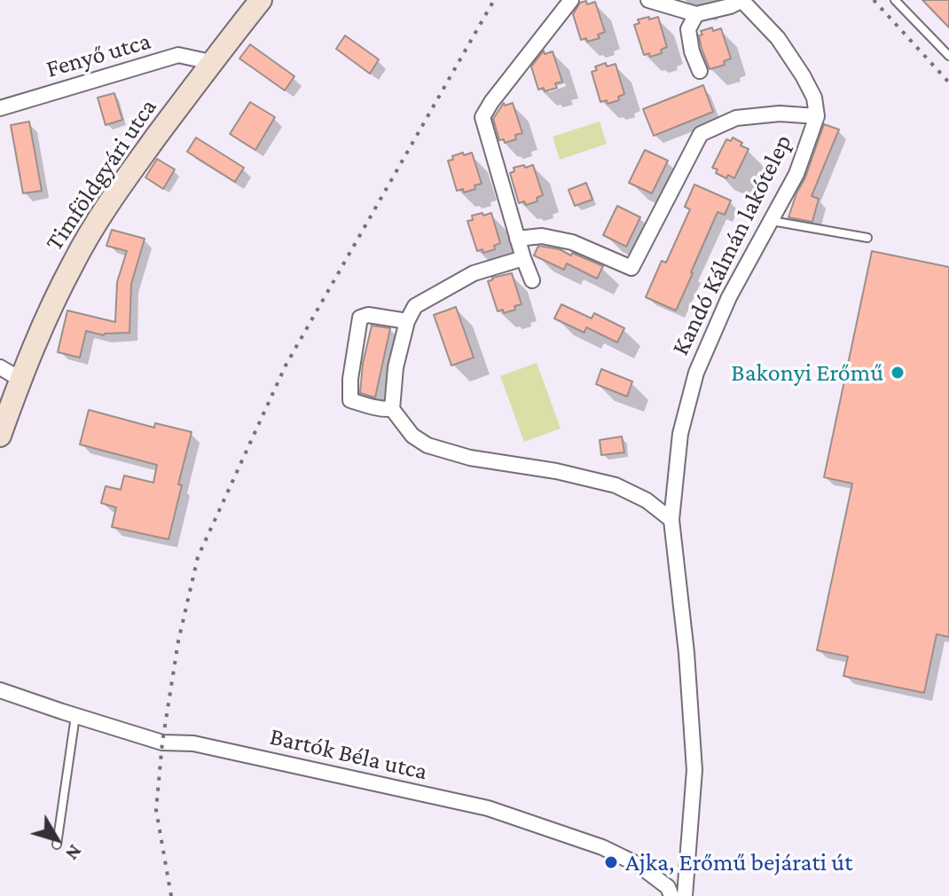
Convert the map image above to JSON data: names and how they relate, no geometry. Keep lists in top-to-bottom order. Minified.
{"streets":{"main road":["Timföldgyári utca"],"street":["Fenyő utca","Kandó Kálmán lakótelep","Bartók Béla utca"]},"crossings":[["Fenyő utca","Timföldgyári utca"]],"places":["Bakonyi Erőmű","Ajka, Erőmű bejárati út"],"north":"bottom right"}
